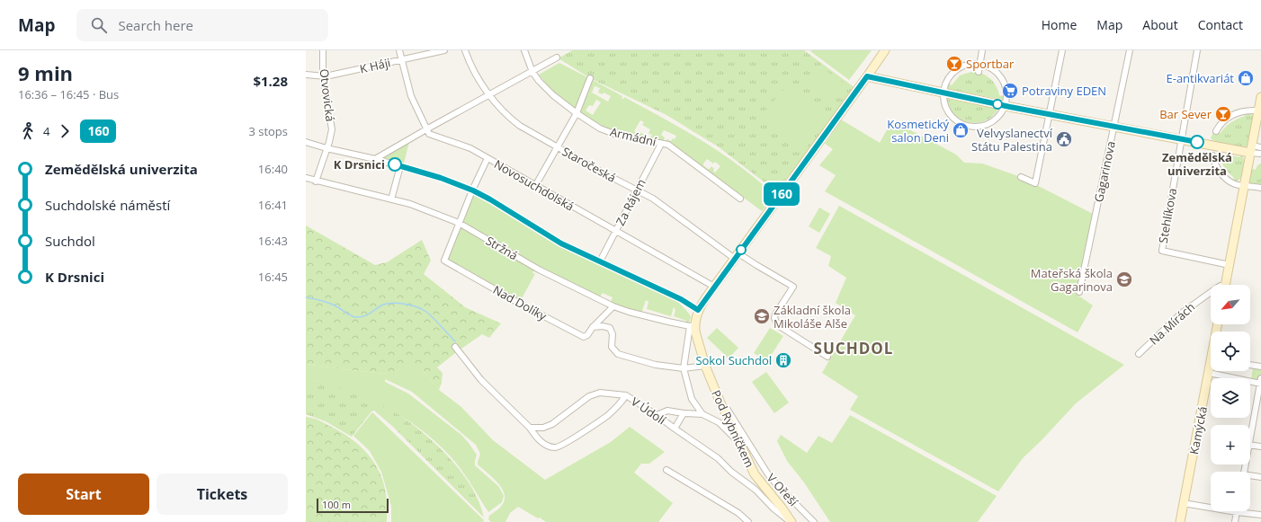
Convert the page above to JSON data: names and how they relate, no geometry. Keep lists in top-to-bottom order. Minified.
{"streets":{"street":["K Háji","Otvovická","Armádní","Staročeská","Gagarinova","Novosuchdolská","Za Rájem","Stehlíkova","Stržná","Nad Dolíky","Na Mírách","V Údolí","Pod Rybníčkem","Kamýcká","V Ořeší"]},"crossings":[["K Háji","Otvovická"],["Otvovická","Stržná"],["Armádní","Za Rájem"],["Staročeská","Za Rájem"],["Novosuchdolská","Za Rájem"],["Stržná","Nad Dolíky"],["Stržná","Pod Rybníčkem"],["V Údolí","Pod Rybníčkem"],["Pod Rybníčkem","V Ořeší"]],"districts":["SUCHDOL"],"places":{"bar":["Sportbar","Bar Sever"],"shop":["E-antikvariát","Kosmetický salon Deni"],"supermarket":["Potraviny EDEN"],"public building":["Velvyslanectví Státu Palestina"],"other":["Zemědělská univerzita","K Drsnici"],"school or university":["Mateřská škola Gagarinova","Základní škola Mikoláše Alše"],"building":["Sokol Suchdol"]},"lines":["bus line 160"],"scale_bar":"100 m","north":"bottom left","page":{"header":"Map","search":"Search here","nav":["Home","Map","About","Contact"],"heading":["9 min","16:36 – 16:45 · Bus","$1.28"],"on_map":"160","legs":["4","160","3 stops"],"list":[{"name":"Zemědělská univerzita","value":"16:40"},{"name":"Suchdolské náměstí","value":"16:41"},{"name":"Suchdol","value":"16:43"},{"name":"K Drsnici","value":"16:45"}],"map_buttons":["+","−"],"buttons":["Start","Tickets"],"scale":"100 m"}}
